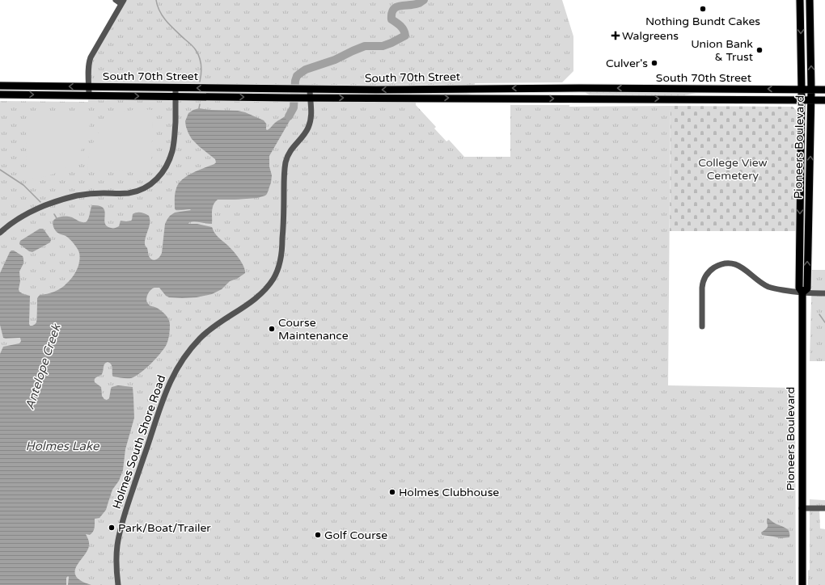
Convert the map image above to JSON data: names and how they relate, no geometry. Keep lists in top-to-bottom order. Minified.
{"streets":{"main road":["South 70th Street","Pioneers Boulevard"],"street":["Holmes South Shore Road"]},"crossings":[["South 70th Street","Pioneers Boulevard"],["South 70th Street","Holmes South Shore Road"]],"water":["Antelope Creek","Holmes Lake"],"parks":["College View Cemetery"],"places":{"other":["Nothing Bundt Cakes","Union Bank & Trust","Culver's","Course Maintenance","Holmes Clubhouse","Park/Boat/Trailer","Golf Course"],"health":["Walgreens"]}}
